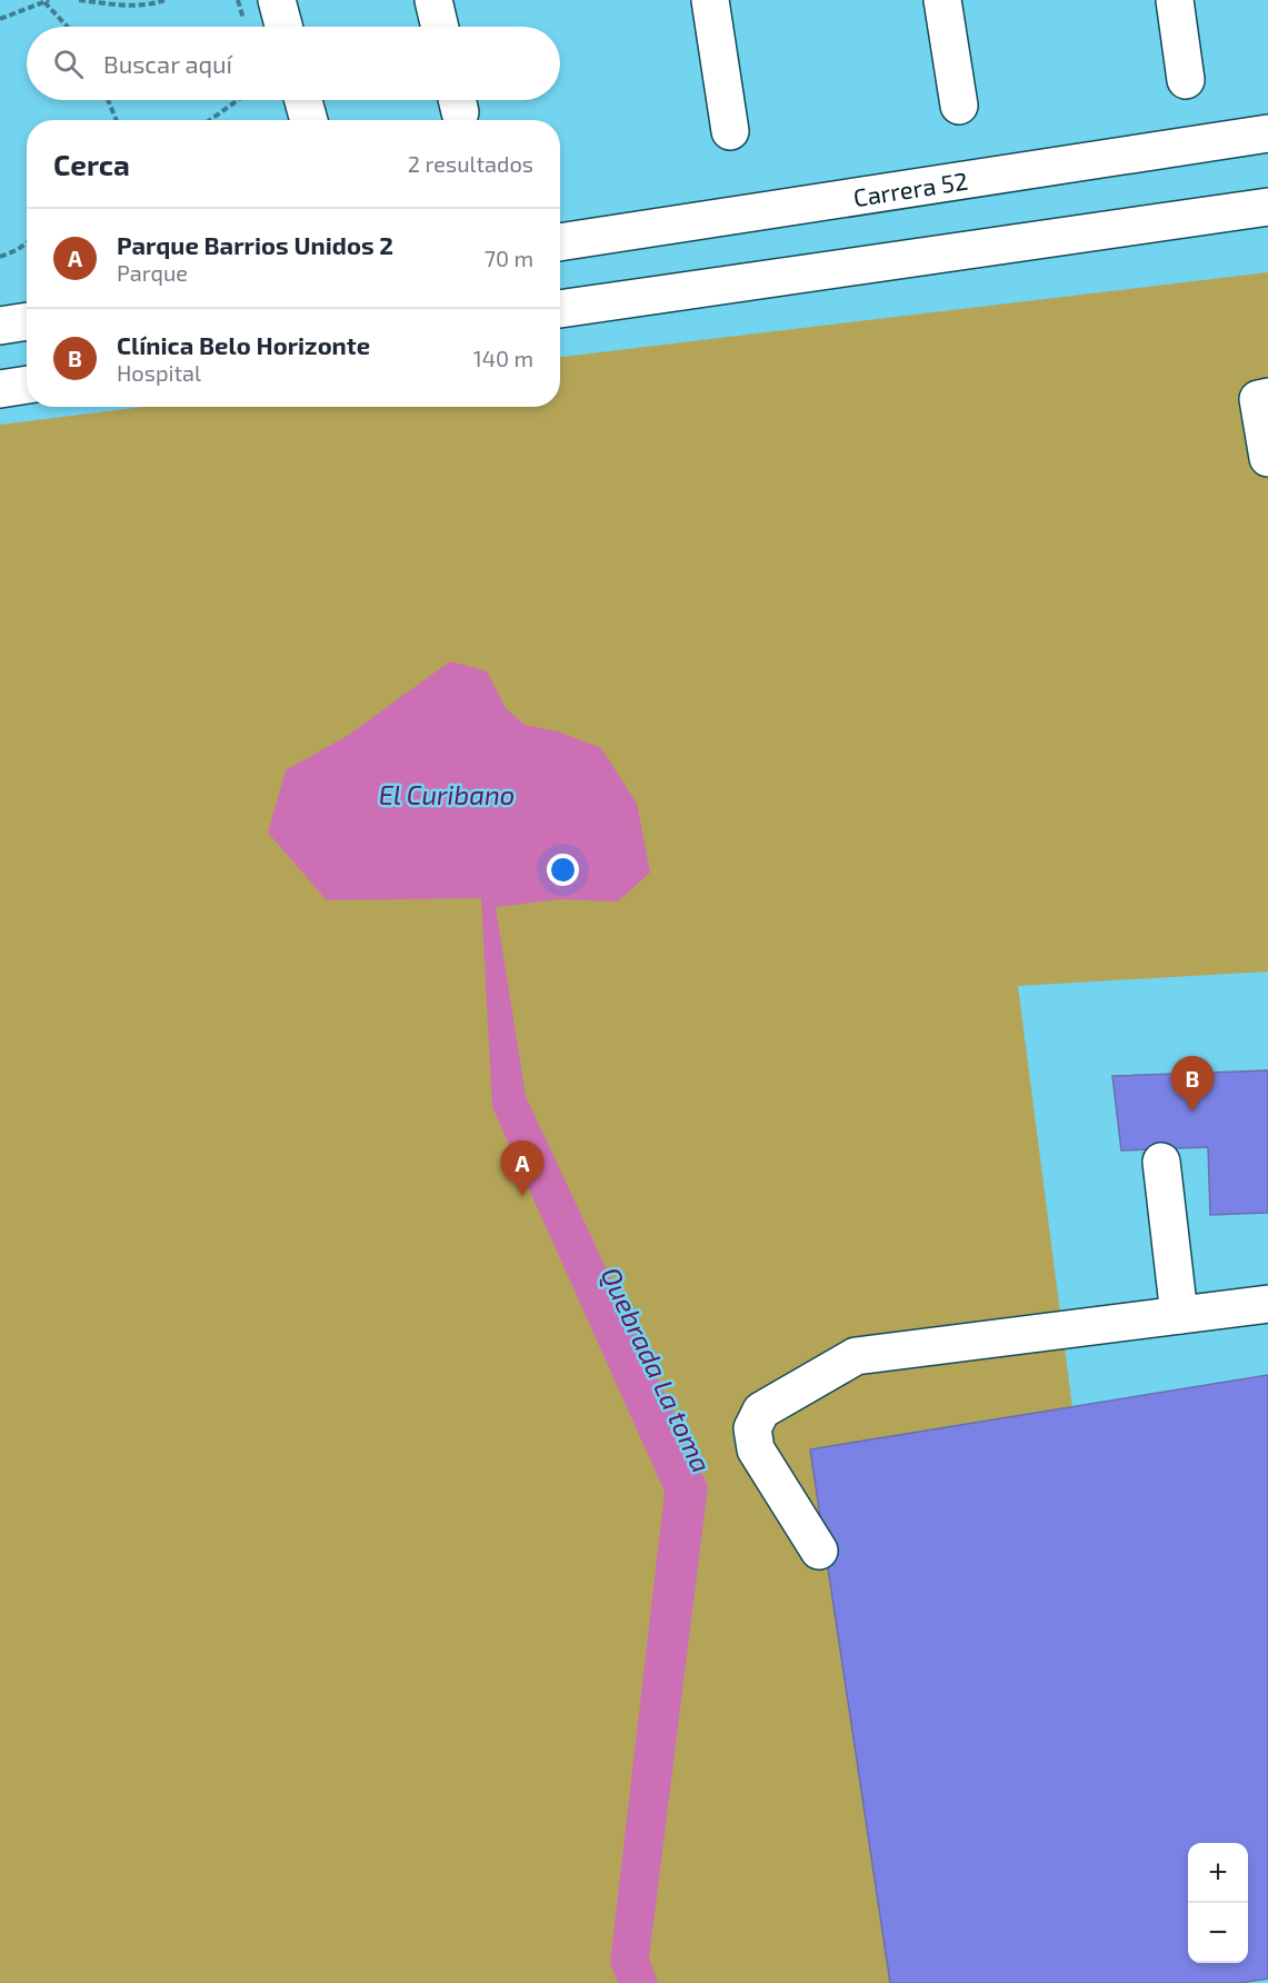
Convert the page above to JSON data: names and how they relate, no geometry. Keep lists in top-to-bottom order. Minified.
{"streets":{"main road":["Carrera 52"]},"water":["El Curibano","Quebrada La toma"],"page":{"search":"Buscar aquí","heading":["Cerca","2 resultados"],"list":[{"mark":"A","name":"Parque Barrios Unidos 2","note":"Parque","value":"70 m"},{"mark":"B","name":"Clínica Belo Horizonte","note":"Hospital","value":"140 m"}],"pins":["B","A"],"map_buttons":["+","−"]}}
